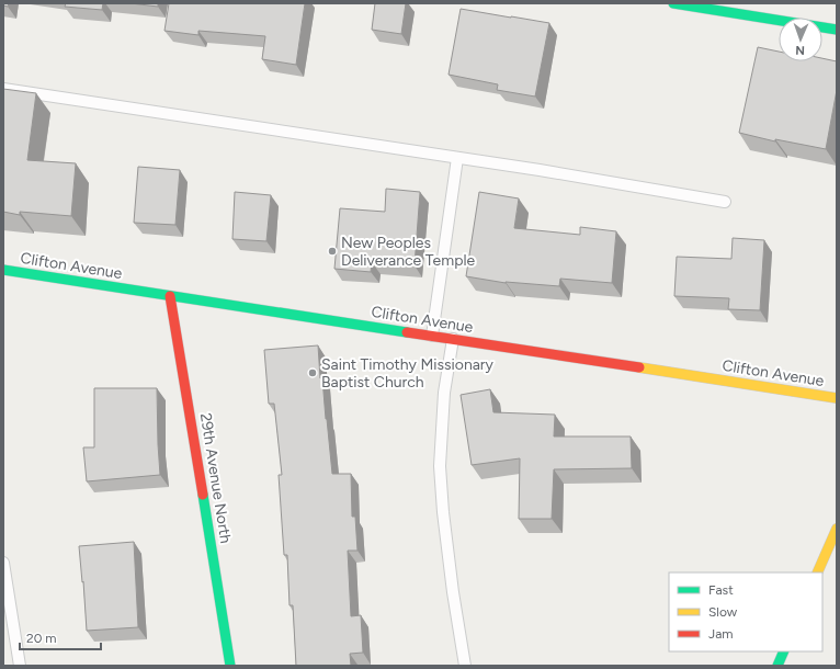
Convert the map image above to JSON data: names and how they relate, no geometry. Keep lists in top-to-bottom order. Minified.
{"streets":{"main road":["Clifton Avenue","29th Avenue North"]},"crossings":[["Clifton Avenue","29th Avenue North"]],"places":["New Peoples Deliverance Temple","Saint Timothy Missionary Baptist Church"],"legend":["Fast","Slow","Jam"],"scale_bar":"20 m","north":"bottom"}
